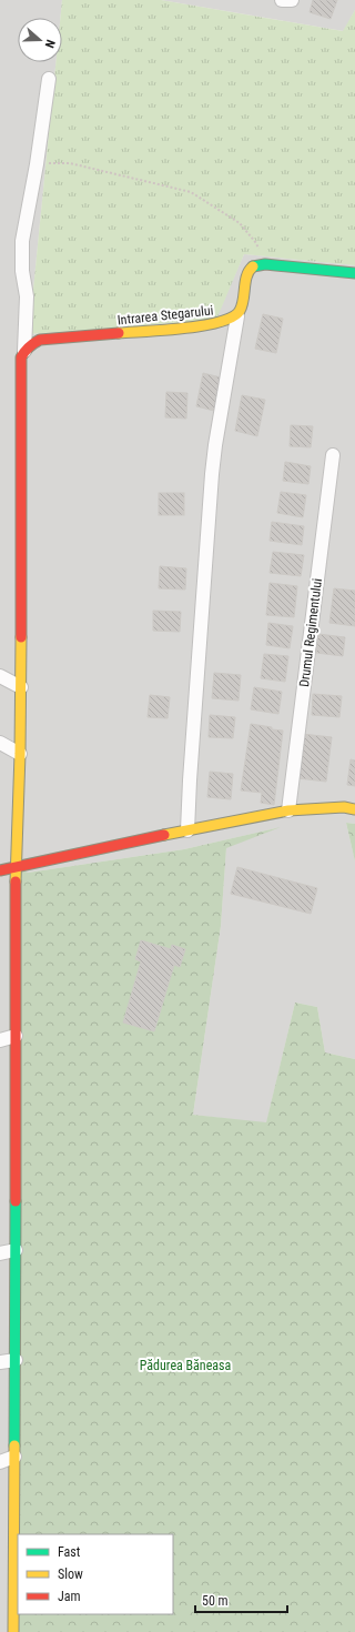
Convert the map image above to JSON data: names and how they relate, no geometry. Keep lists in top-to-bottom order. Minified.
{"streets":{"street":["Intrarea Stegarului","Drumul Regimentului"]},"parks":["Pădurea Băneasa"],"legend":["Fast","Slow","Jam"],"scale_bar":"50 m","north":"right"}
